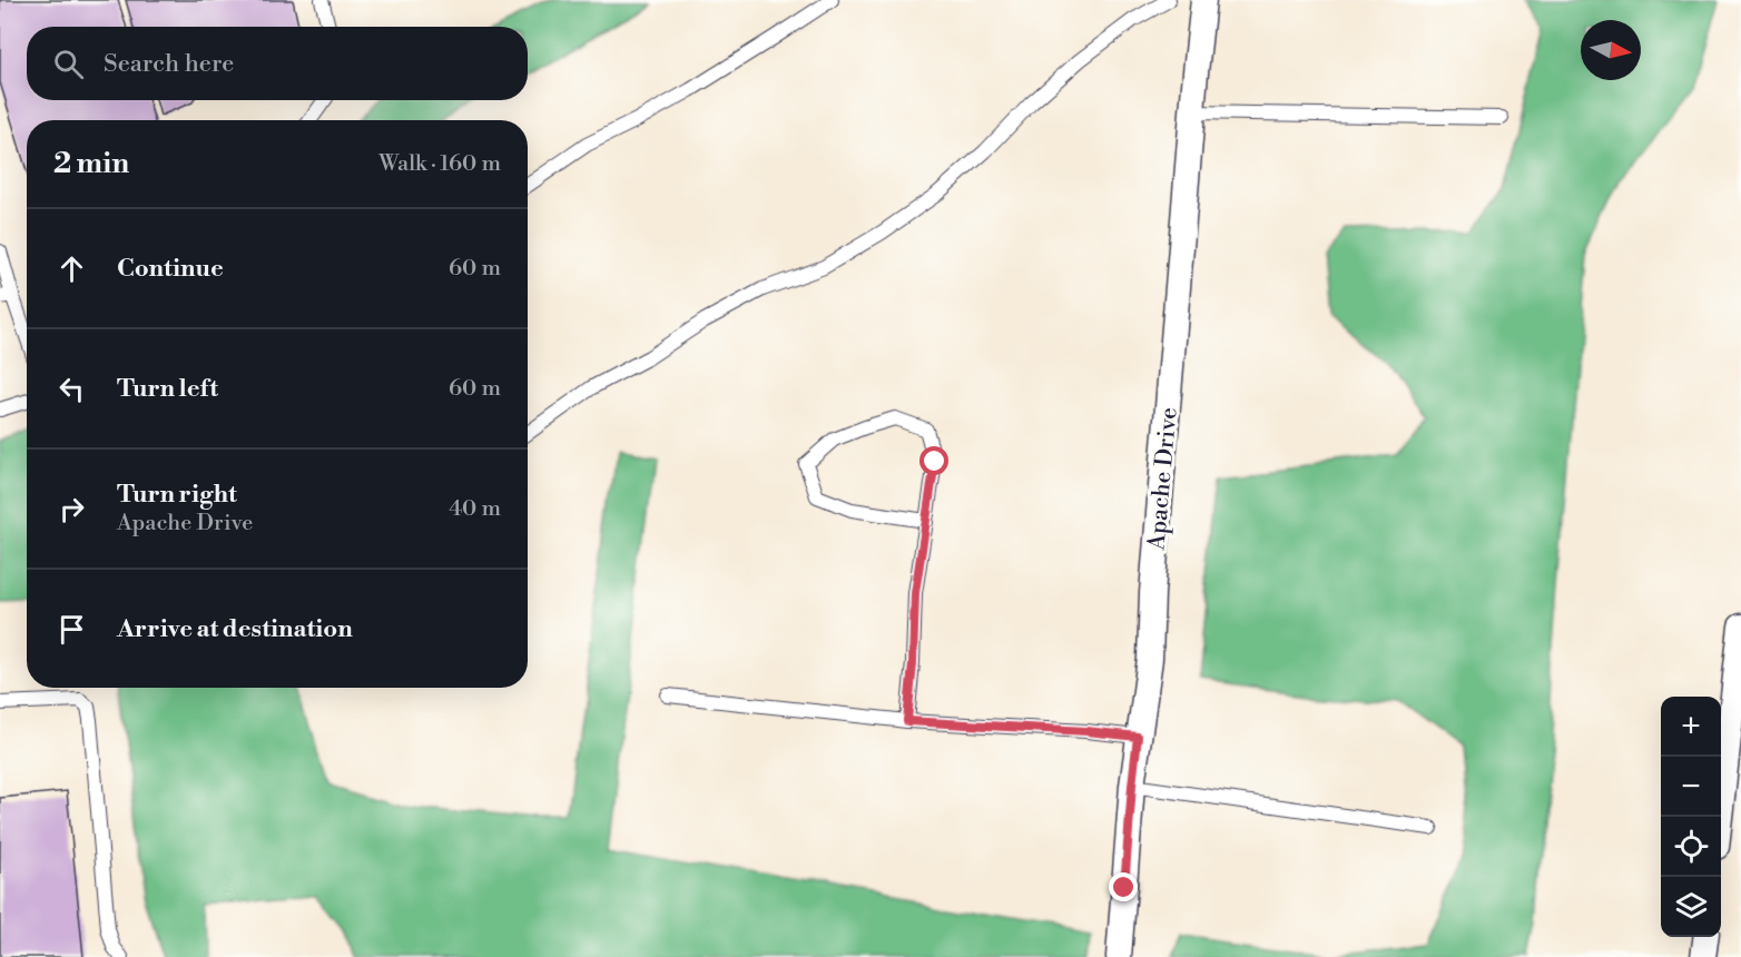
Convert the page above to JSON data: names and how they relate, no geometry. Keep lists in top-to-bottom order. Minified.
{"streets":{"street":["Apache Drive"]},"north":"right","page":{"search":"Search here","heading":["2 min","Walk · 160 m"],"list":[["Continue","60 m"],["Turn left","60 m"],["Turn right","Apache Drive","40 m"],"Arrive at destination"],"map_buttons":["+","−"]}}
